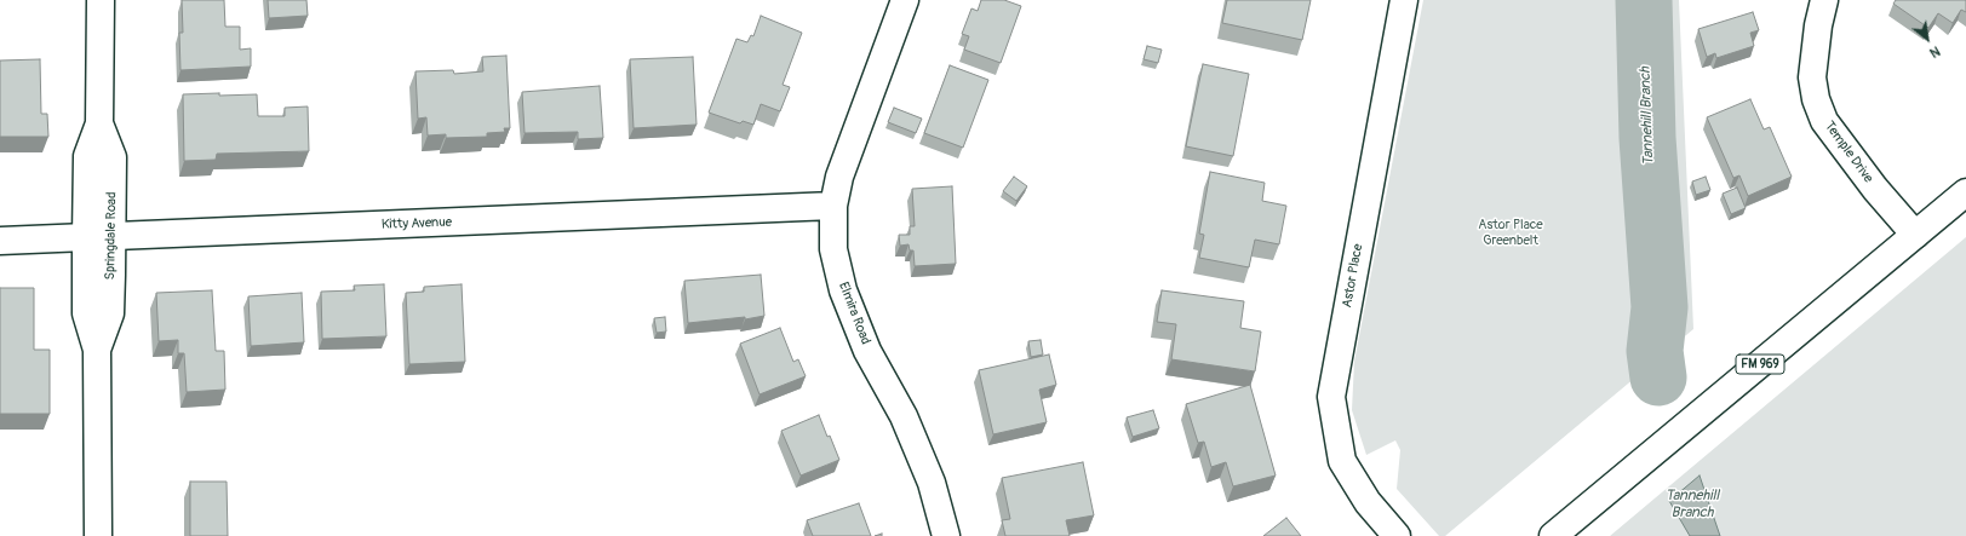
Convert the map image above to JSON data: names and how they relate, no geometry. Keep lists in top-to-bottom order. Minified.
{"streets":{"street":["Temple Drive","Kitty Avenue","Springdale Road","Astor Place","Elmira Road","FM 969"]},"crossings":[["Temple Drive","FM 969"],["Kitty Avenue","Springdale Road"],["Kitty Avenue","Elmira Road"]],"water":["Tannehill Branch"],"parks":["Astor Place Greenbelt"],"north":"bottom right"}
